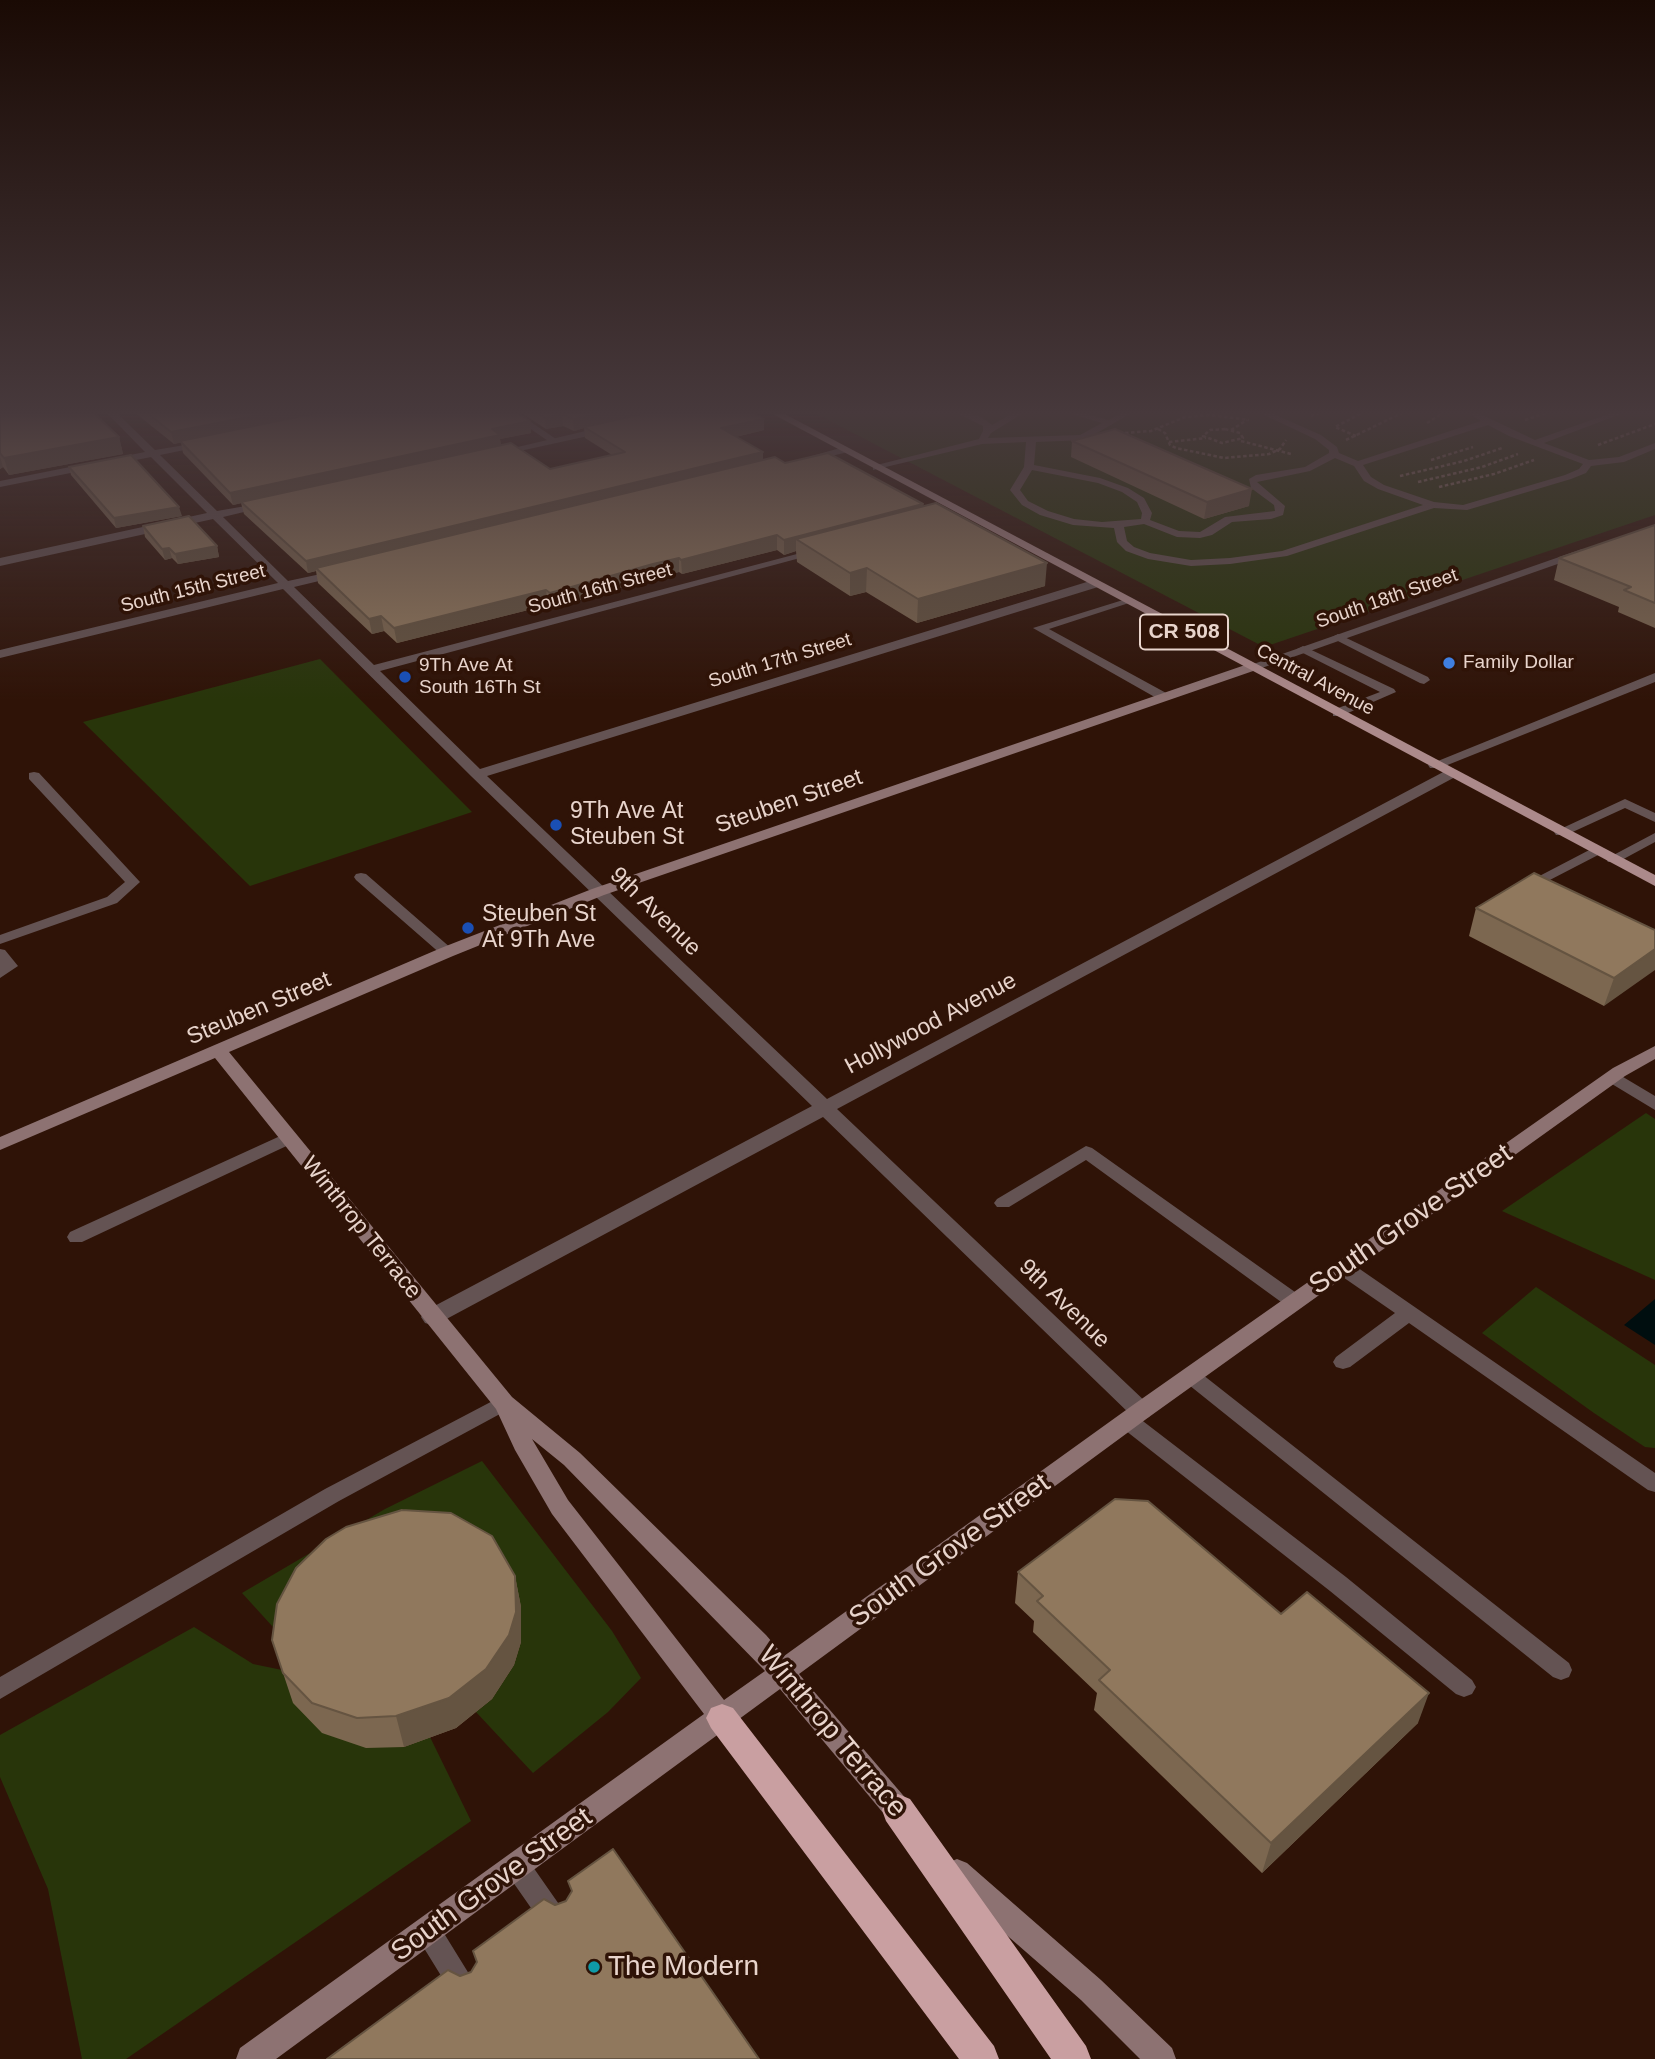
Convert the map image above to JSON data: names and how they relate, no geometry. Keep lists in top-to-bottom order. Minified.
{"streets":{"main road":["CR 508","Central Avenue","Steuben Street","South Grove Street","Winthrop Terrace"],"street":["South 15th Street","South 16th Street","South 18th Street","South 17th Street","9th Avenue","Hollywood Avenue"]},"crossings":[["South 15th Street","9th Avenue"],["South 16th Street","9th Avenue"],["South 18th Street","Central Avenue"],["South 18th Street","Steuben Street"],["South 17th Street","Central Avenue"],["South 17th Street","9th Avenue"],["Central Avenue","Steuben Street"],["Central Avenue","Hollywood Avenue"],["Steuben Street","9th Avenue"],["Steuben Street","Winthrop Terrace"],["9th Avenue","Hollywood Avenue"],["9th Avenue","South Grove Street"],["Hollywood Avenue","Winthrop Terrace"],["South Grove Street","Winthrop Terrace"]],"places":["Family Dollar","9Th Ave At South 16Th St","9Th Ave At Steuben St","Steuben St At 9Th Ave","The Modern"]}
